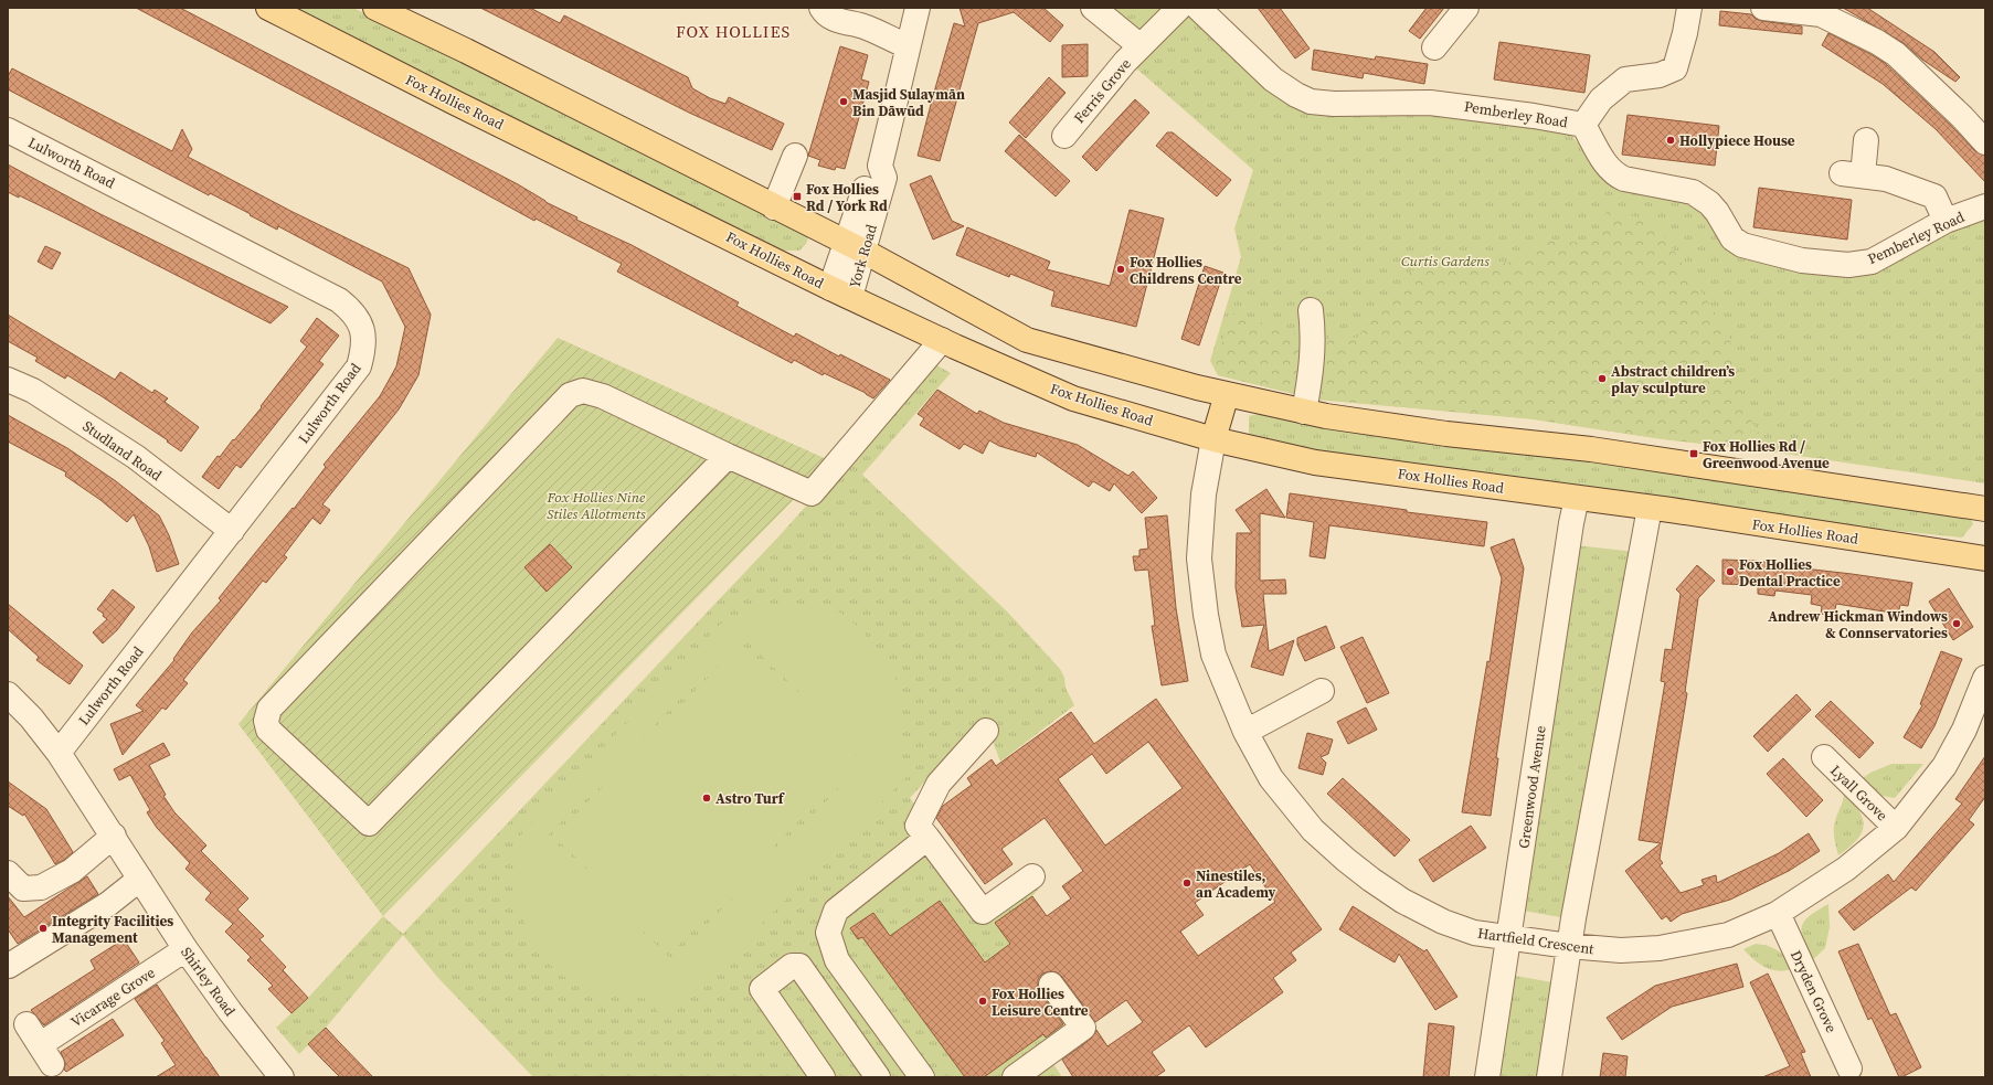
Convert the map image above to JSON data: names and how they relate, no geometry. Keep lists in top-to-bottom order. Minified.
{"streets":{"main road":["Fox Hollies Road"],"street":["Ferris Grove","Pemberley Road","Lulworth Road","York Road","Studland Road","Greenwood Avenue","Lyall Grove","Hartfield Crescent","Shirley Road","Dryden Grove","Vicarage Grove"]},"crossings":[["Fox Hollies Road","York Road"],["Fox Hollies Road","Greenwood Avenue"],["Fox Hollies Road","Hartfield Crescent"],["Lulworth Road","Studland Road"],["Lulworth Road","Shirley Road"],["Greenwood Avenue","Hartfield Crescent"],["Lyall Grove","Hartfield Crescent"],["Hartfield Crescent","Dryden Grove"],["Shirley Road","Vicarage Grove"]],"districts":["FOX HOLLIES"],"parks":["Curtis Gardens","Fox Hollies Nine Stiles Allotments"],"places":{"other":["Masjid Sulaymān Bin Dāwūd","Hollypiece House","Fox Hollies Childrens Centre","Abstract children’s play sculpture","Fox Hollies Dental Practice","Andrew Hickman Windows & Connservatories","Astro Turf","Ninestiles, an Academy","Integrity Facilities Management","Fox Hollies Leisure Centre"],"transit":["Fox Hollies Rd / York Rd","Fox Hollies Rd / Greenwood Avenue"]}}
